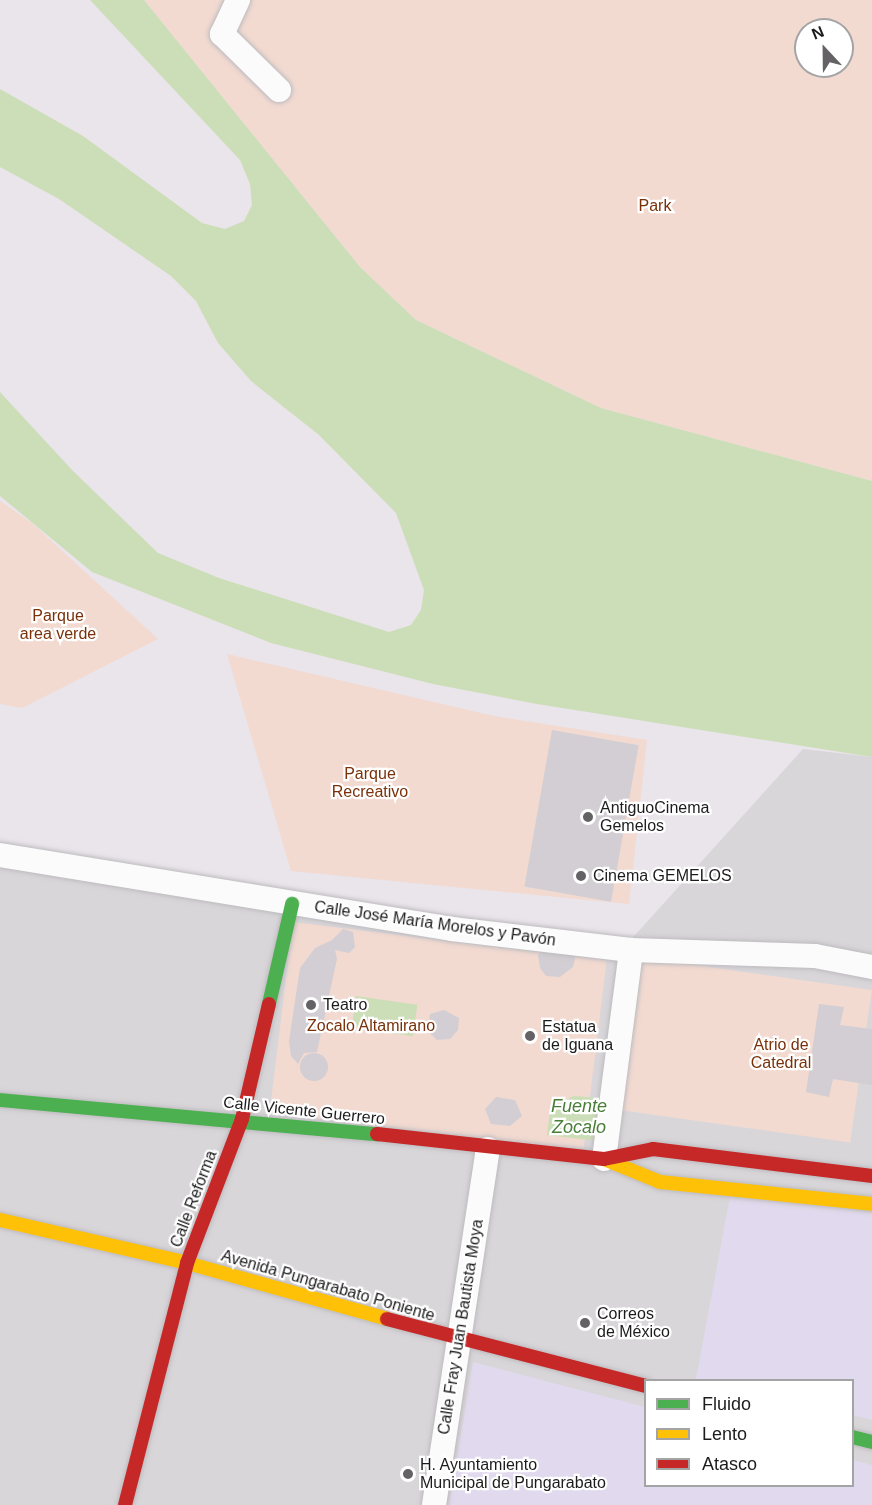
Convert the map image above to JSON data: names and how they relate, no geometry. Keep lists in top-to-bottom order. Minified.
{"streets":{"street":["Calle José María Morelos y Pavón","Calle Vicente Guerrero","Calle Reforma","Avenida Pungarabato Poniente","Calle Fray Juan Bautista Moya"]},"crossings":[["Calle José María Morelos y Pavón","Calle Reforma"],["Calle Vicente Guerrero","Calle Reforma"],["Calle Vicente Guerrero","Calle Fray Juan Bautista Moya"],["Calle Reforma","Avenida Pungarabato Poniente"],["Avenida Pungarabato Poniente","Calle Fray Juan Bautista Moya"]],"water":["Fuente Zocalo"],"parks":["Park","Parque area verde","Parque Recreativo","Zocalo Altamirano","Atrio de Catedral"],"places":["AntiguoCinema Gemelos","Cinema GEMELOS","Teatro","Estatua de Iguana","Correos de México","H. Ayuntamiento Municipal de Pungarabato"],"legend":["Fluido","Lento","Atasco"],"north":"top"}
